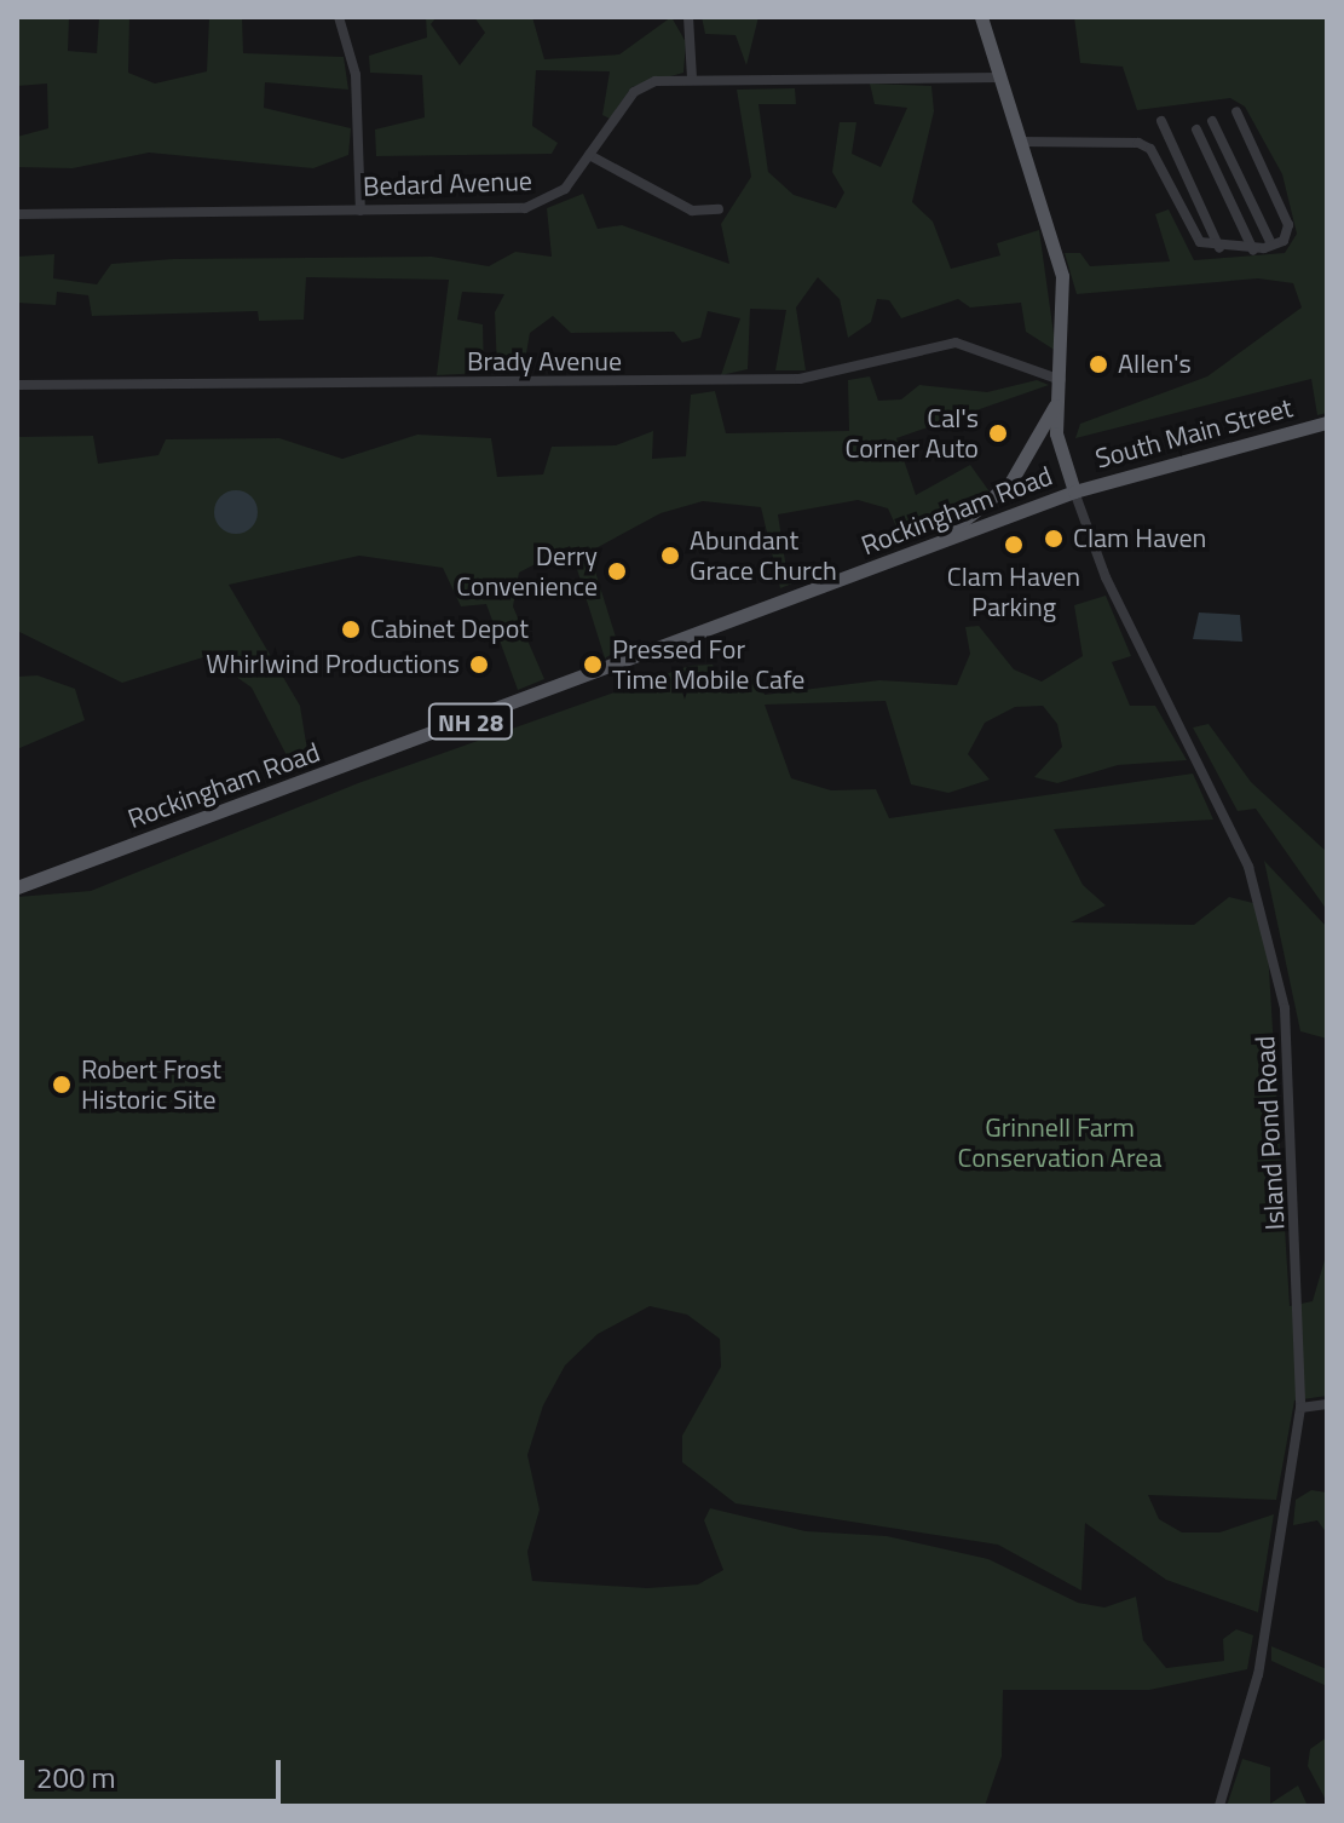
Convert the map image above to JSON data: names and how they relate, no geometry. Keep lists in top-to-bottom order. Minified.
{"streets":{"main road":["South Main Street","Rockingham Road","NH 28"],"street":["Bedard Avenue","Brady Avenue","Island Pond Road"]},"crossings":[["Bedard Avenue","Rockingham Road"],["Brady Avenue","Rockingham Road"],["South Main Street","Rockingham Road"],["South Main Street","Island Pond Road"],["Rockingham Road","NH 28"],["Rockingham Road","Island Pond Road"]],"parks":["Grinnell Farm Conservation Area"],"places":["Allen's","Cal's Corner Auto","Clam Haven","Clam Haven Parking","Abundant Grace Church","Derry Convenience","Cabinet Depot","Whirlwind Productions","Pressed For Time Mobile Cafe","Robert Frost Historic Site"],"scale_bar":"200 m"}
